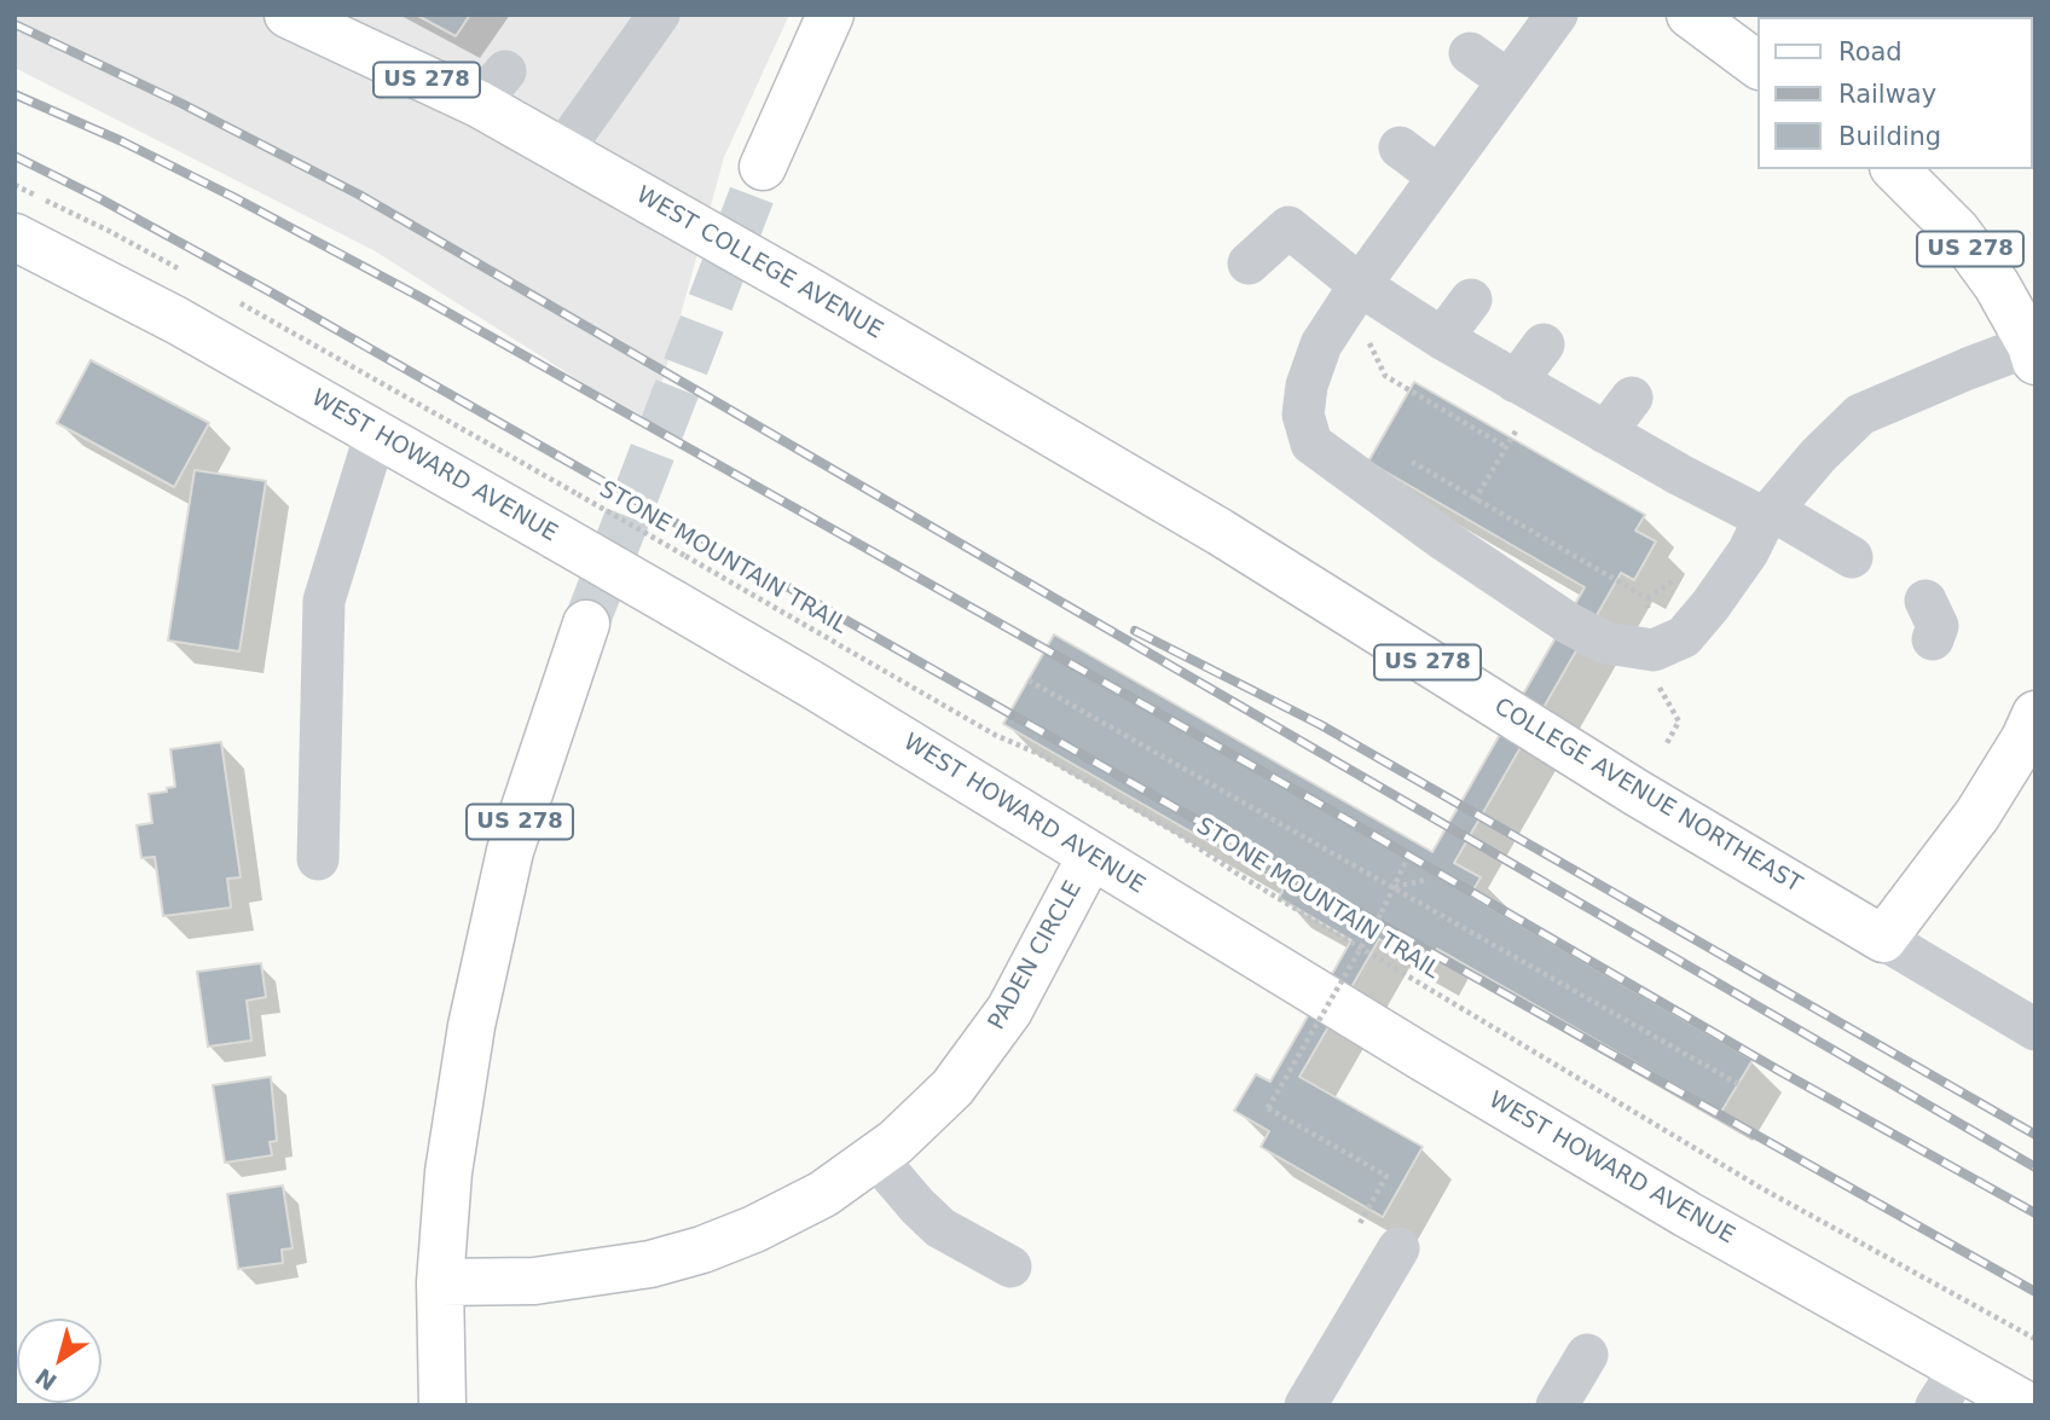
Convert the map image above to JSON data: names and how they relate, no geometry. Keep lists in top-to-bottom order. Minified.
{"streets":{"main road":["US 278","WEST COLLEGE AVENUE","WEST HOWARD AVENUE","COLLEGE AVENUE NORTHEAST","PADEN CIRCLE"],"path":["STONE MOUNTAIN TRAIL"]},"crossings":[["US 278","PADEN CIRCLE"],["WEST COLLEGE AVENUE","COLLEGE AVENUE NORTHEAST"],["WEST HOWARD AVENUE","PADEN CIRCLE"]],"legend":["Road","Railway","Building"],"north":"bottom left"}
